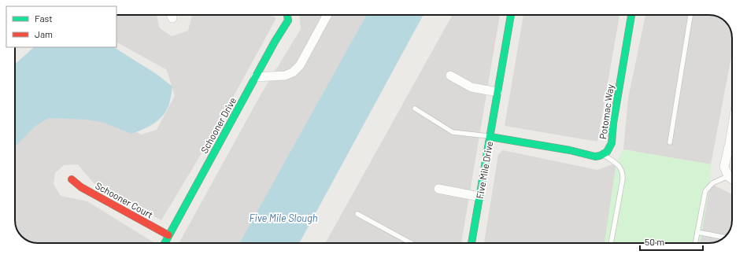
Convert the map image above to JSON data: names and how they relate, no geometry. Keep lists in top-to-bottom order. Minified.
{"streets":{"street":["Potomac Way","Schooner Drive","Five Mile Drive","Schooner Court"]},"crossings":[["Schooner Drive","Schooner Court"]],"water":["Five Mile Slough"],"legend":["Fast","Jam"],"scale_bar":"50 m"}
